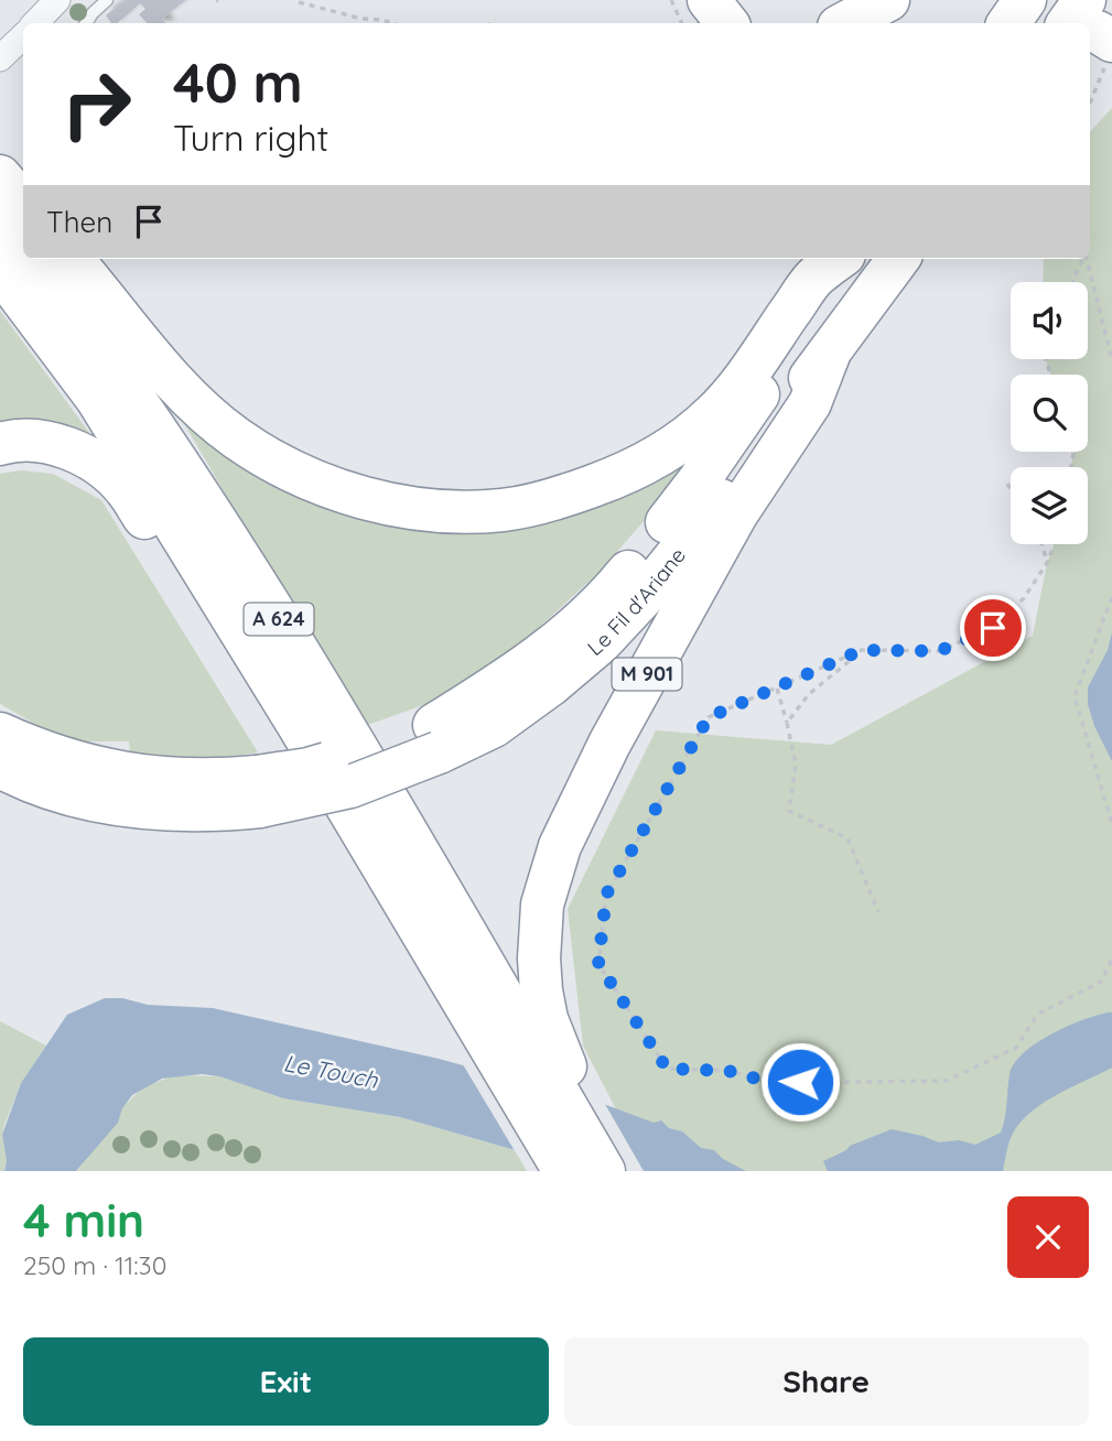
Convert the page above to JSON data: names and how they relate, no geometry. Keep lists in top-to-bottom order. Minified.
{"streets":{"highway":["Le Fil d'Ariane","A 624","M 901"]},"crossings":[["Le Fil d'Ariane","M 901"],["A 624","M 901"]],"water":["Le Touch"],"page":{"turn":["40 m","Turn right"],"then":"Then","heading":["4 min","250 m · 11:30"],"buttons":["Exit","Share"]}}
